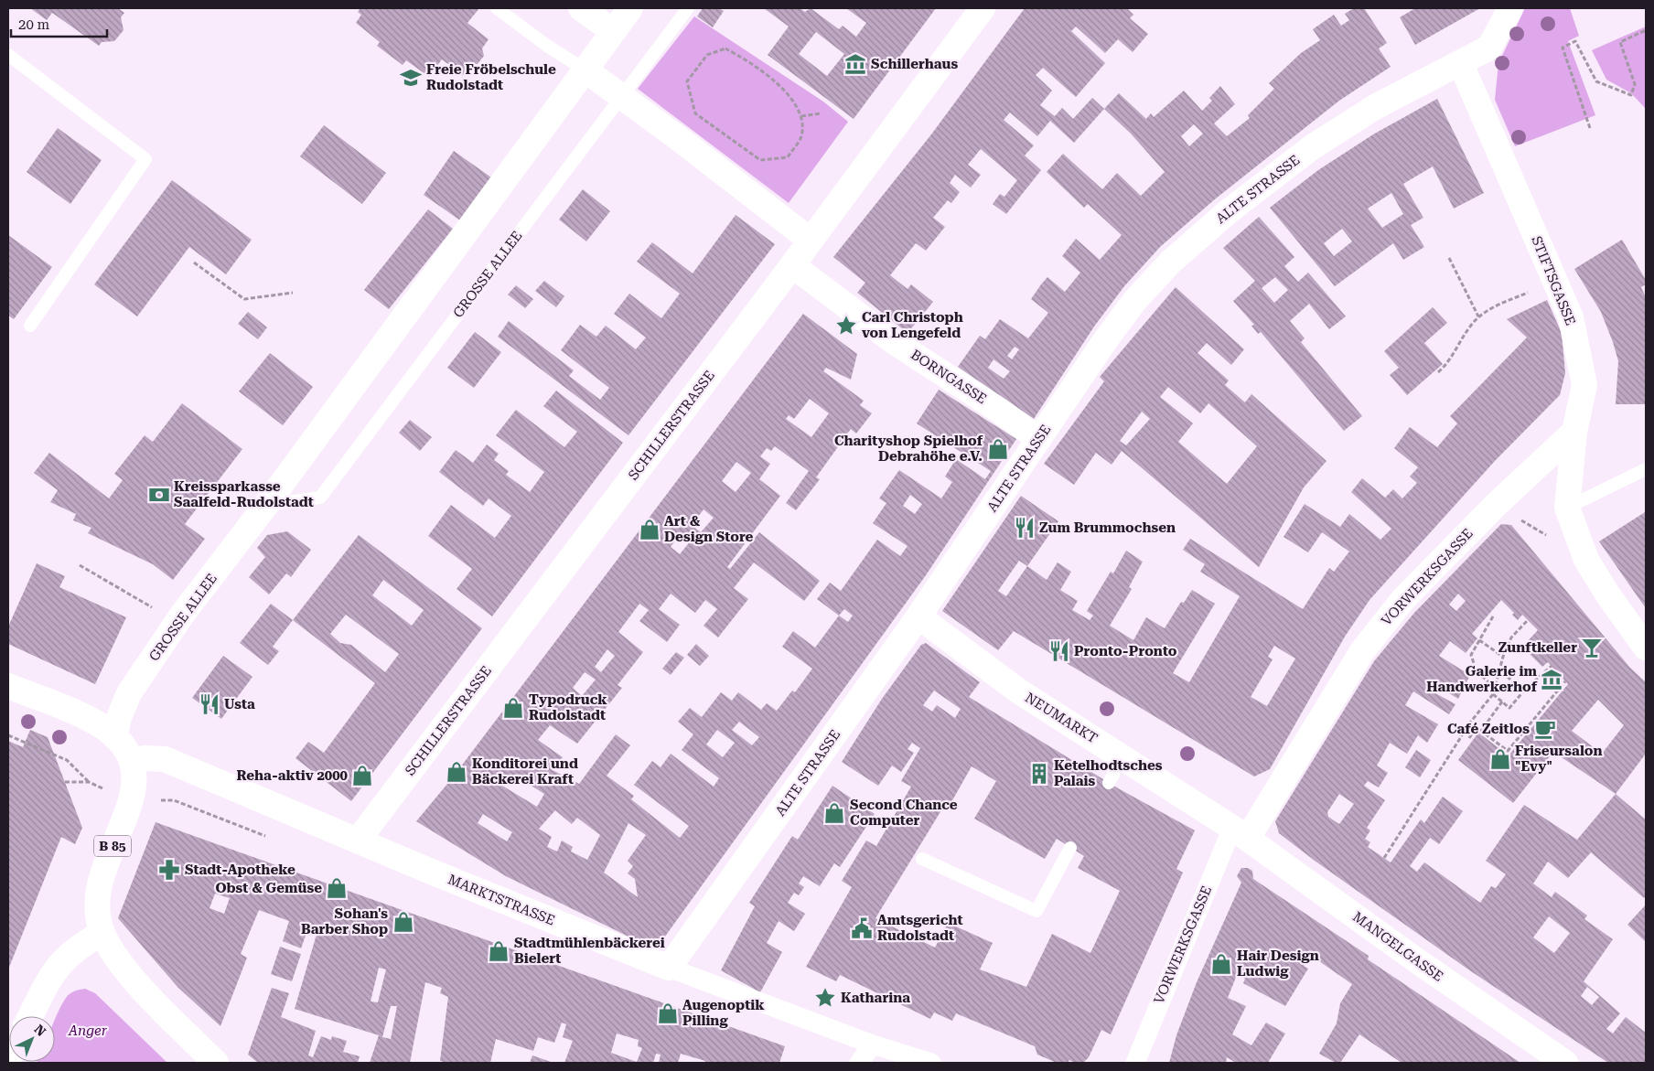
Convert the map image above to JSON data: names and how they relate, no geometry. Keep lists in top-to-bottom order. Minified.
{"streets":{"street":["ALTE STRASSE","GROSSE ALLEE","STIFTSGASSE","BORNGASSE","SCHILLERSTRASSE","VORWERKSGASSE","NEUMARKT","B 85","MARKTSTRASSE","MANGELGASSE"]},"crossings":[["ALTE STRASSE","STIFTSGASSE"],["ALTE STRASSE","BORNGASSE"],["ALTE STRASSE","NEUMARKT"],["ALTE STRASSE","MARKTSTRASSE"],["STIFTSGASSE","VORWERKSGASSE"],["BORNGASSE","SCHILLERSTRASSE"],["SCHILLERSTRASSE","MARKTSTRASSE"],["VORWERKSGASSE","NEUMARKT"],["VORWERKSGASSE","MANGELGASSE"],["NEUMARKT","MANGELGASSE"],["B 85","MARKTSTRASSE"]],"parks":["Anger"],"places":{"museum":["Schillerhaus","Galerie im Handwerkerhof"],"school or university":["Freie Fröbelschule Rudolstadt"],"place":["Carl Christoph von Lengefeld","Katharina"],"shop":["Charityshop Spielhof Debrahöhe e.V.","Art & Design Store","Typodruck Rudolstadt","Friseursalon \"Evy\"","Konditorei und Bäckerei Kraft","Reha-aktiv 2000","Second Chance Computer","Obst & Gemüse","Sohan's Barber Shop","Stadtmühlenbäckerei Bielert","Hair Design Ludwig","Augenoptik Pilling"],"bank":["Kreissparkasse Saalfeld-Rudolstadt"],"restaurant":["Zum Brummochsen","Pronto-Pronto","Usta"],"bar":["Zunftkeller"],"cafe":["Café Zeitlos"],"building":["Ketelhodtsches Palais"],"pharmacy":["Stadt-Apotheke"],"public building":["Amtsgericht Rudolstadt"]},"scale_bar":"20 m","north":"top right"}
